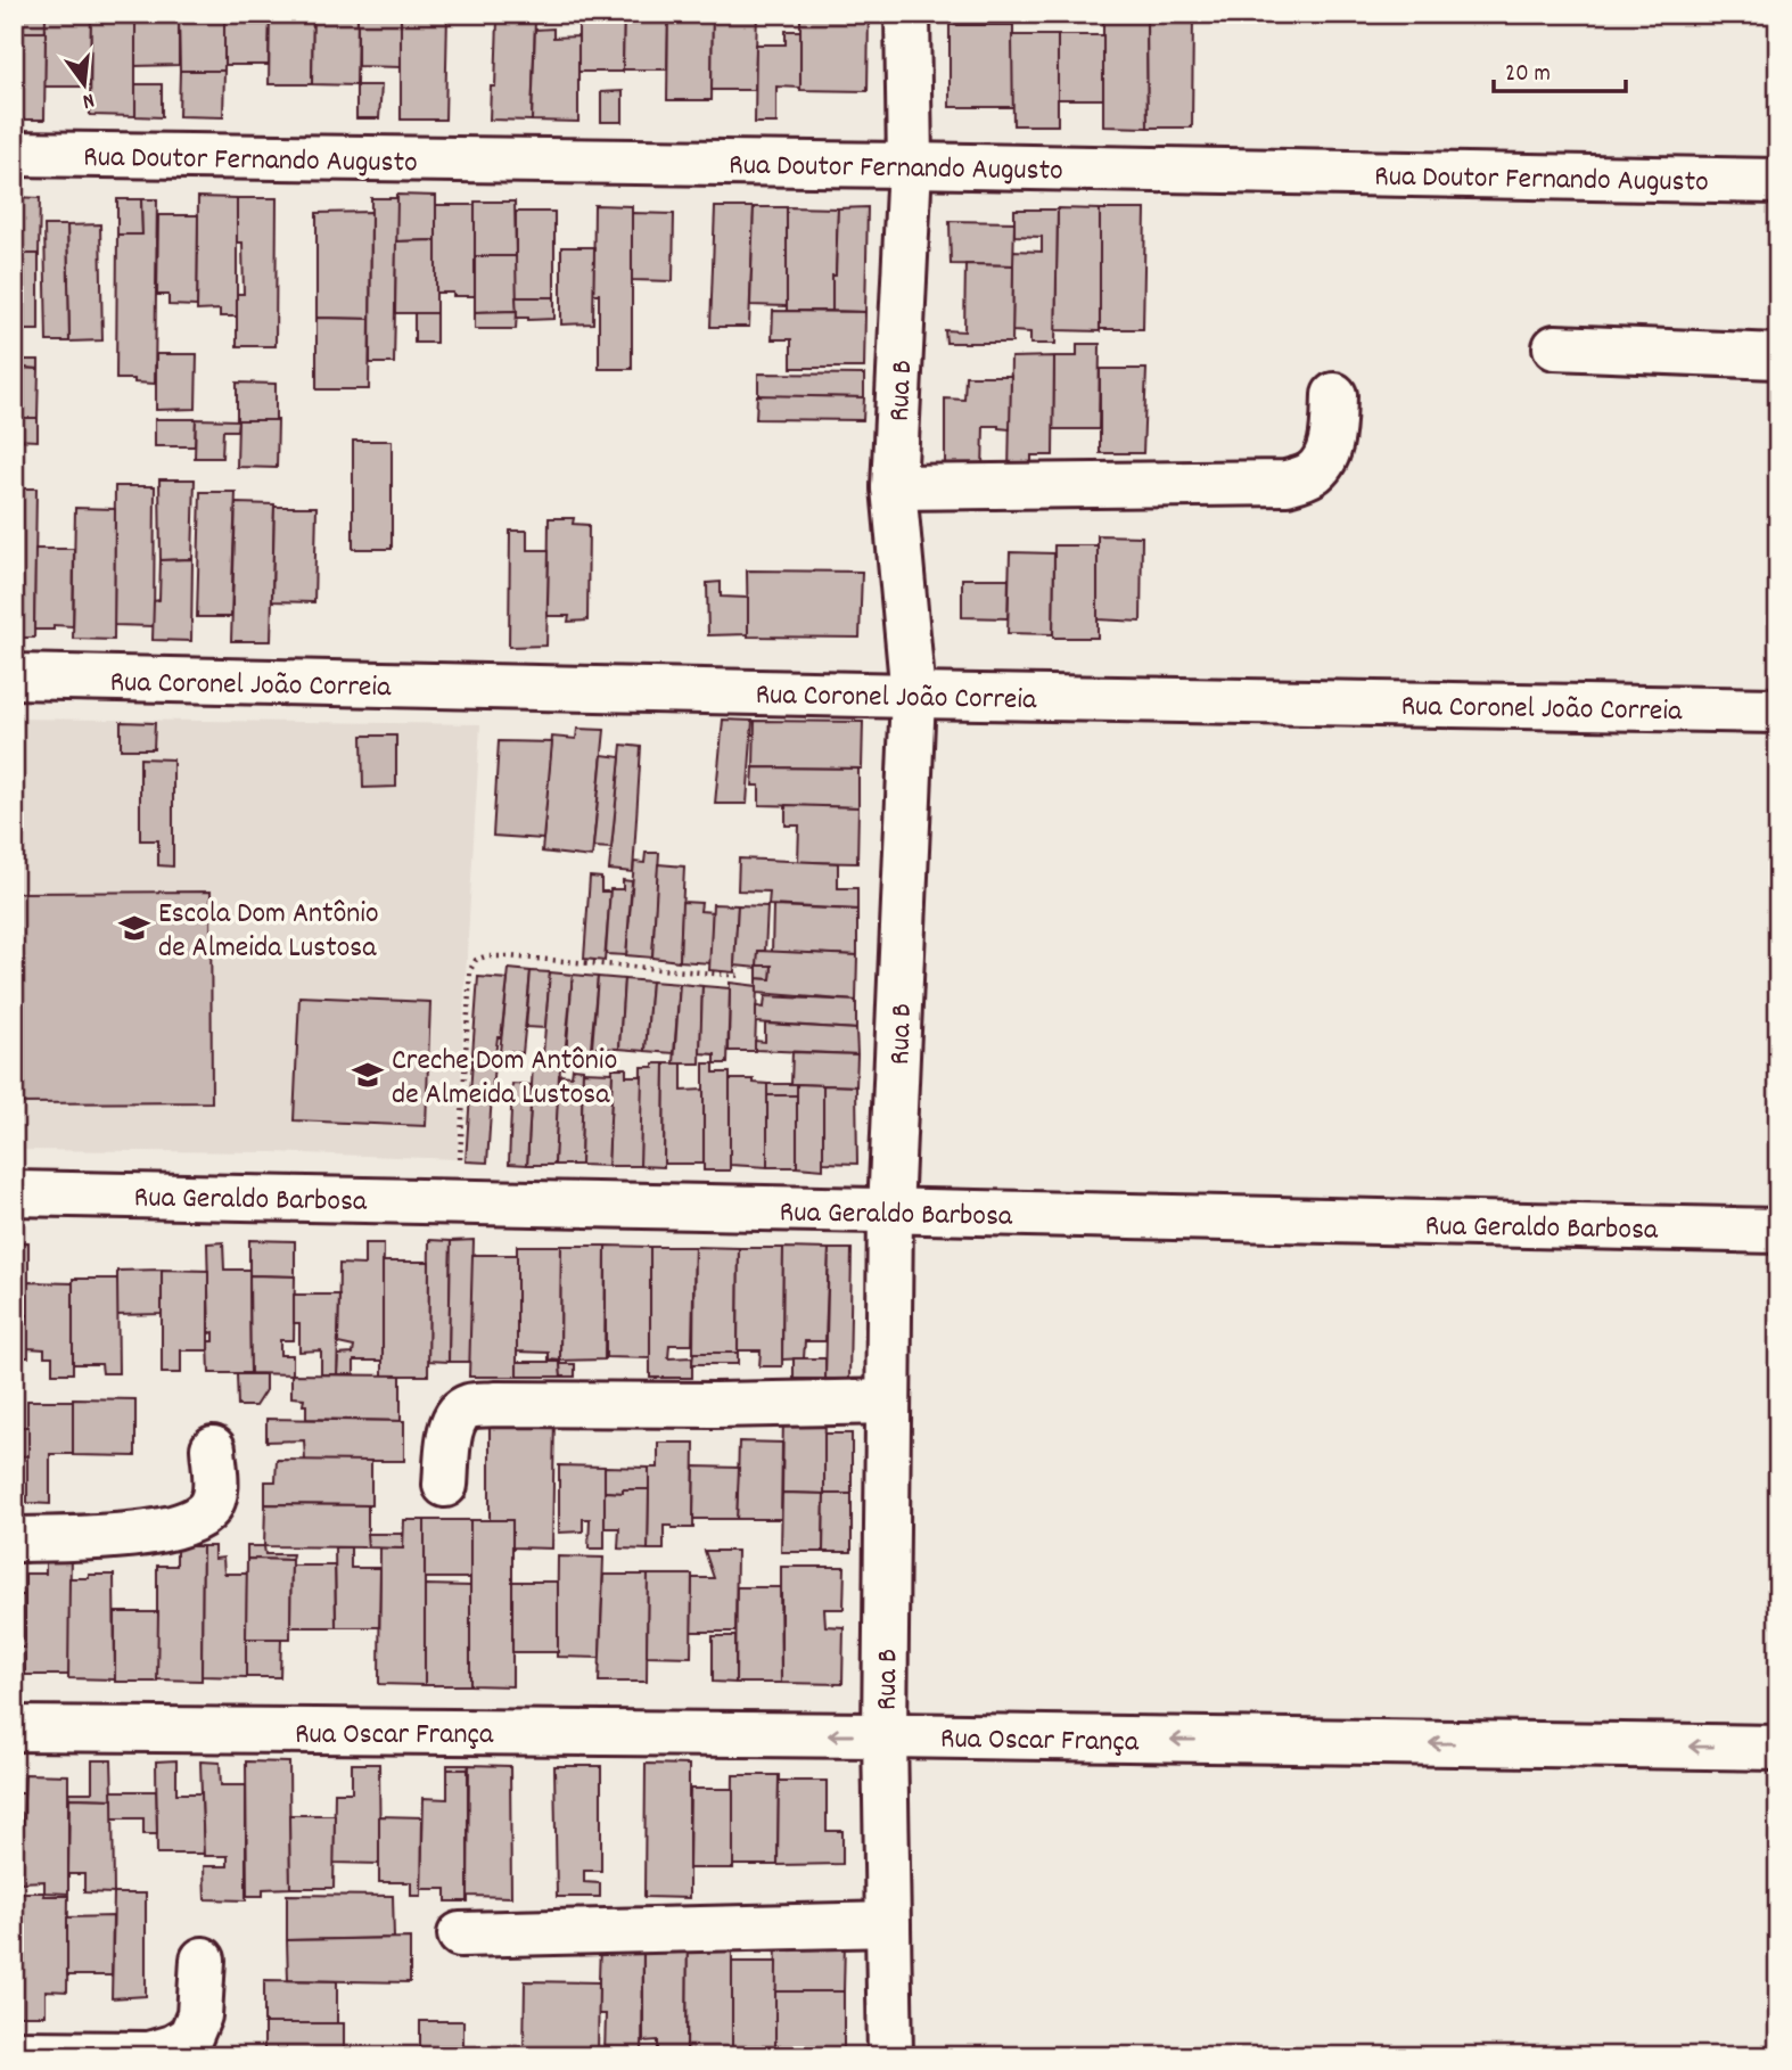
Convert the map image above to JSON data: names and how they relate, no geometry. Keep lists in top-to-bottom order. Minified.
{"streets":{"street":["Rua Doutor Fernando Augusto","Rua B","Rua Coronel João Correia","Rua Geraldo Barbosa","Rua Oscar França"]},"crossings":[["Rua Doutor Fernando Augusto","Rua B"],["Rua B","Rua Coronel João Correia"],["Rua B","Rua Geraldo Barbosa"],["Rua B","Rua Oscar França"]],"one_way":["Rua Oscar França"],"places":{"school or university":["Escola Dom Antônio de Almeida Lustosa","Creche Dom Antônio de Almeida Lustosa"]},"scale_bar":"20 m","north":"bottom"}
